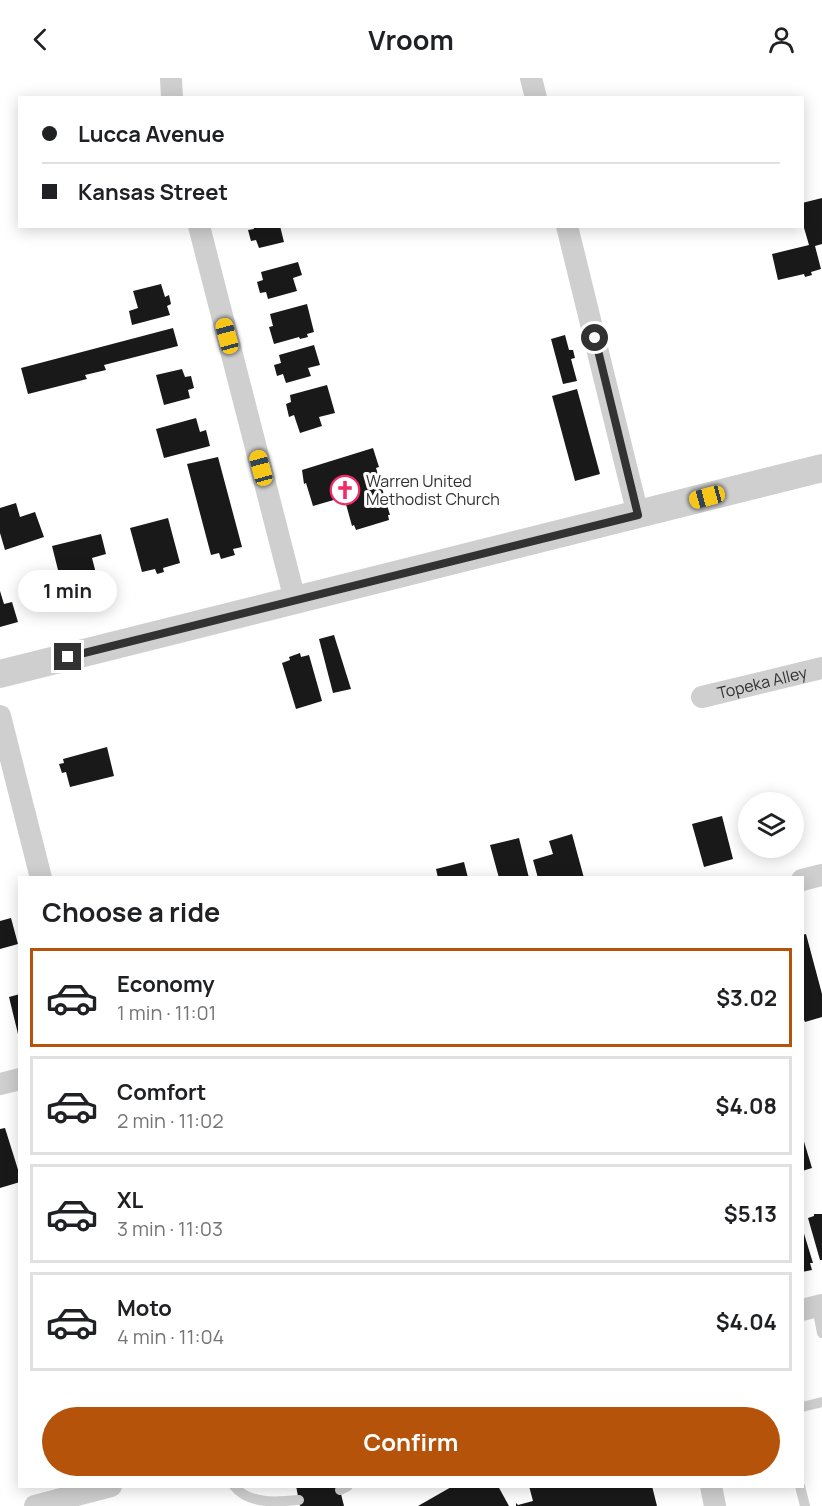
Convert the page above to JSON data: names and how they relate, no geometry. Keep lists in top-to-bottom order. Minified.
{"streets":{"street":["Topeka Alley"]},"places":{"church":["Warren United Methodist Church"]},"page":{"header":"Vroom","banner":["Lucca Avenue","Kansas Street"],"bubble":"1 min","heading":"Choose a ride","list":[{"name":"Economy","note":"1 min · 11:01","value":"$3.02"},{"name":"Comfort","note":"2 min · 11:02","value":"$4.08"},{"name":"XL","note":"3 min · 11:03","value":"$5.13"},{"name":"Moto","note":"4 min · 11:04","value":"$4.04"}],"buttons":"Confirm"}}
